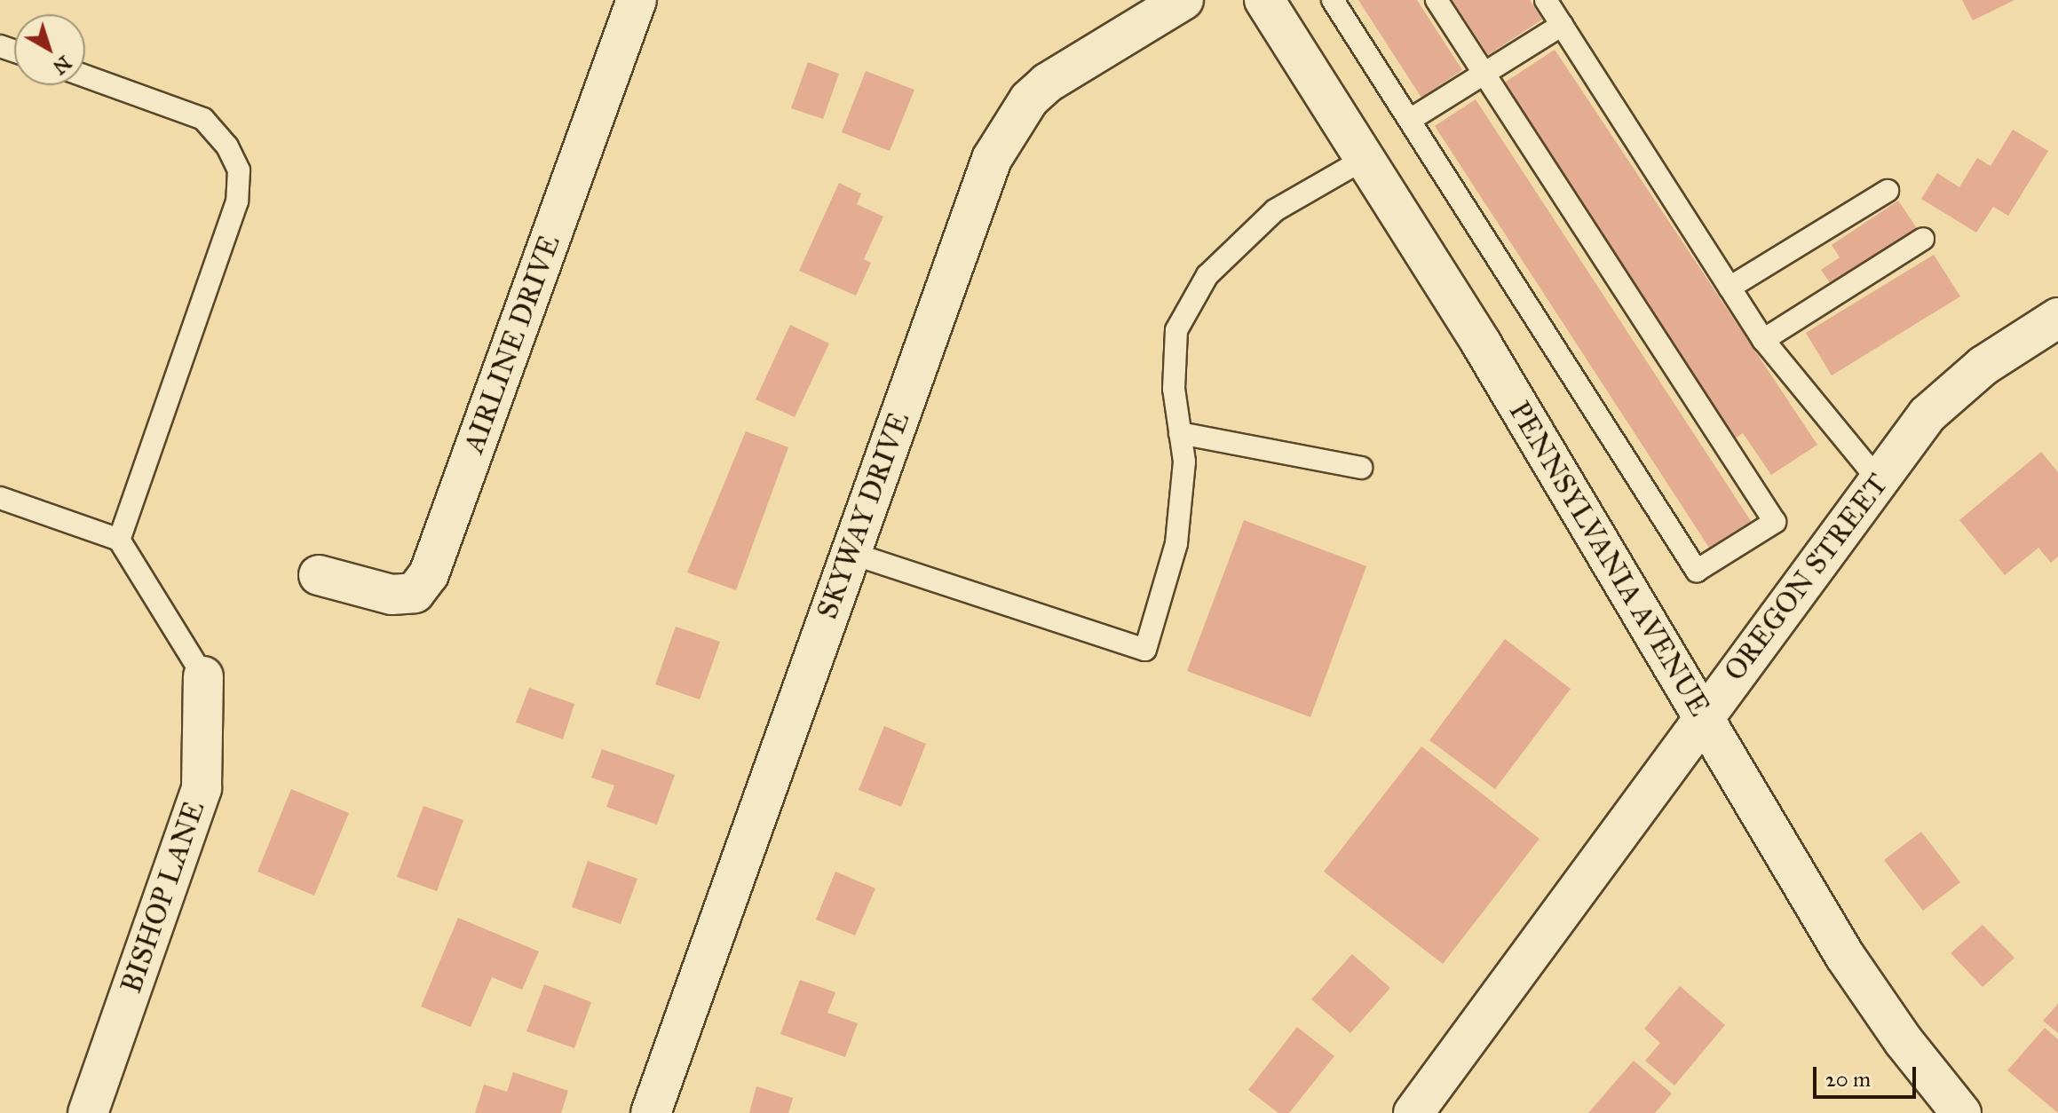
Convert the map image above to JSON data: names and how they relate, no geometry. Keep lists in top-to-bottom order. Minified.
{"streets":{"street":["AIRLINE DRIVE","SKYWAY DRIVE","PENNSYLVANIA AVENUE","OREGON STREET","BISHOP LANE"]},"crossings":[["PENNSYLVANIA AVENUE","OREGON STREET"]],"scale_bar":"20 m","north":"bottom right"}
